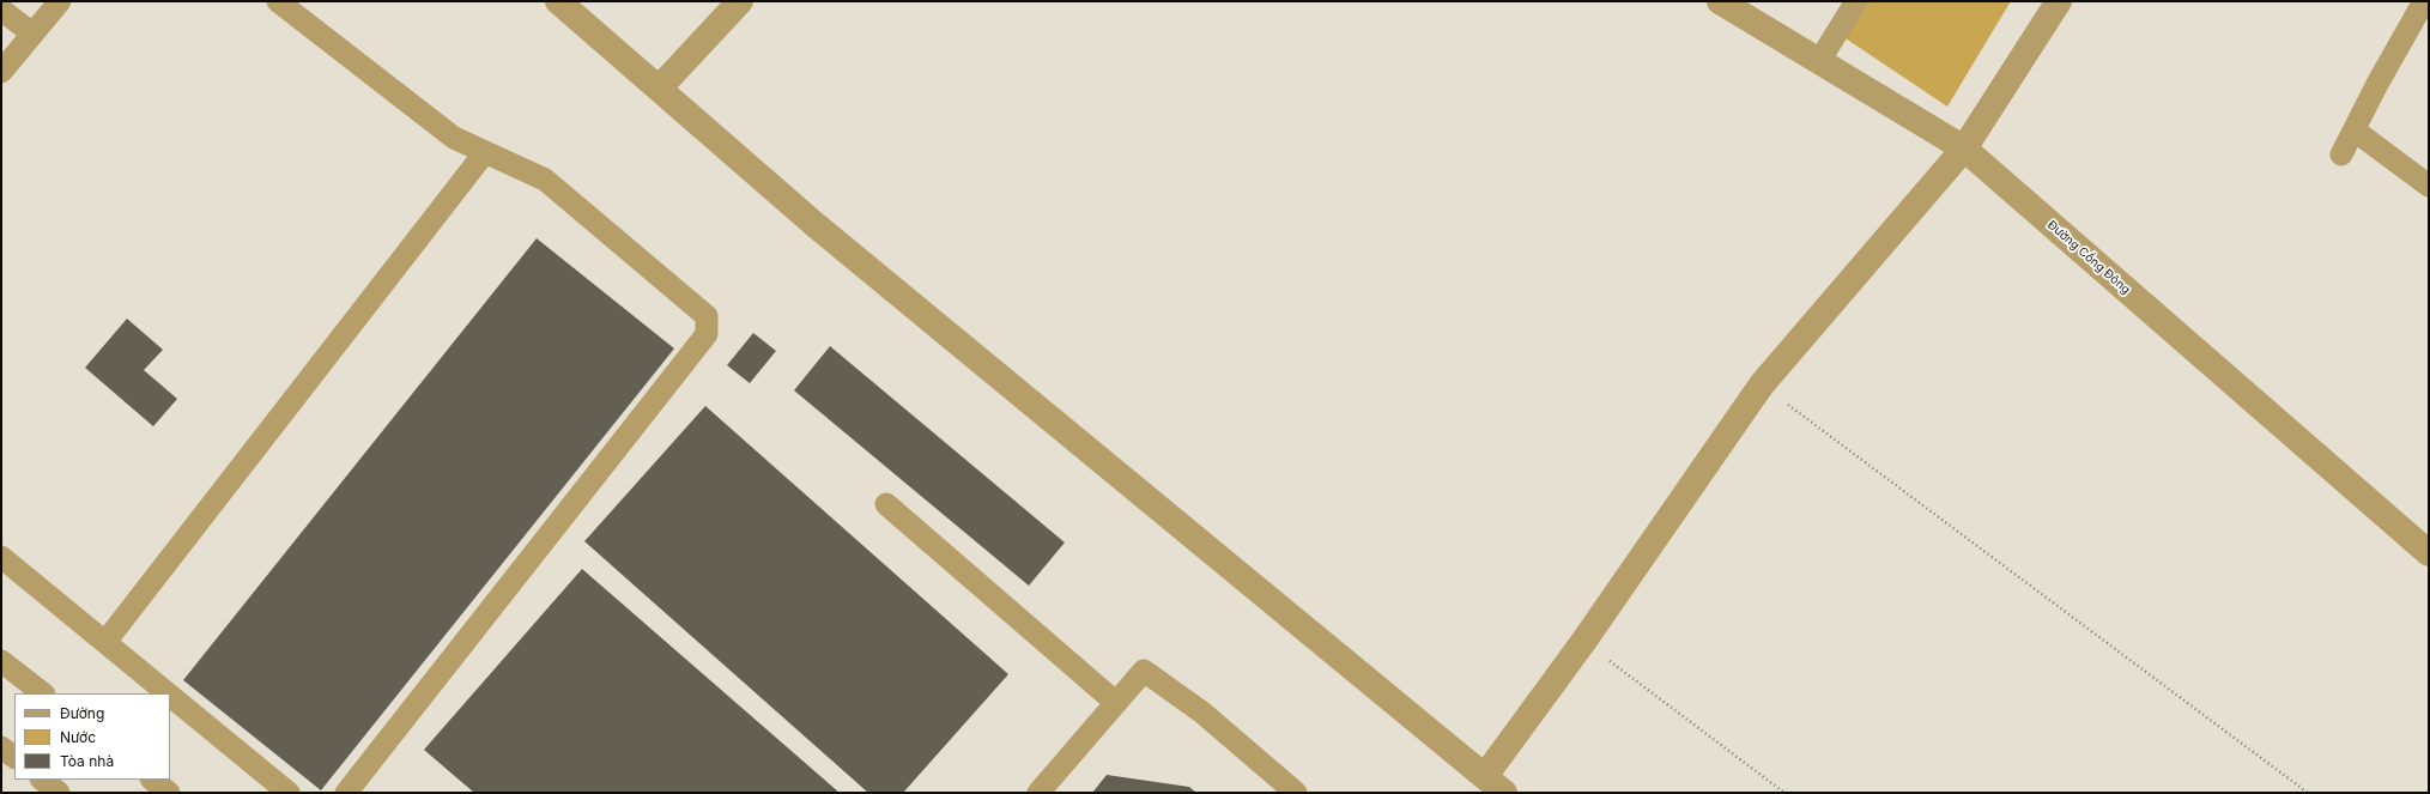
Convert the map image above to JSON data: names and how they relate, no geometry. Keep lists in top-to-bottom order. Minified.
{"streets":{"street":["Đường Cổng Đông"]},"legend":["Đường","Nước","Tòa nhà"]}
